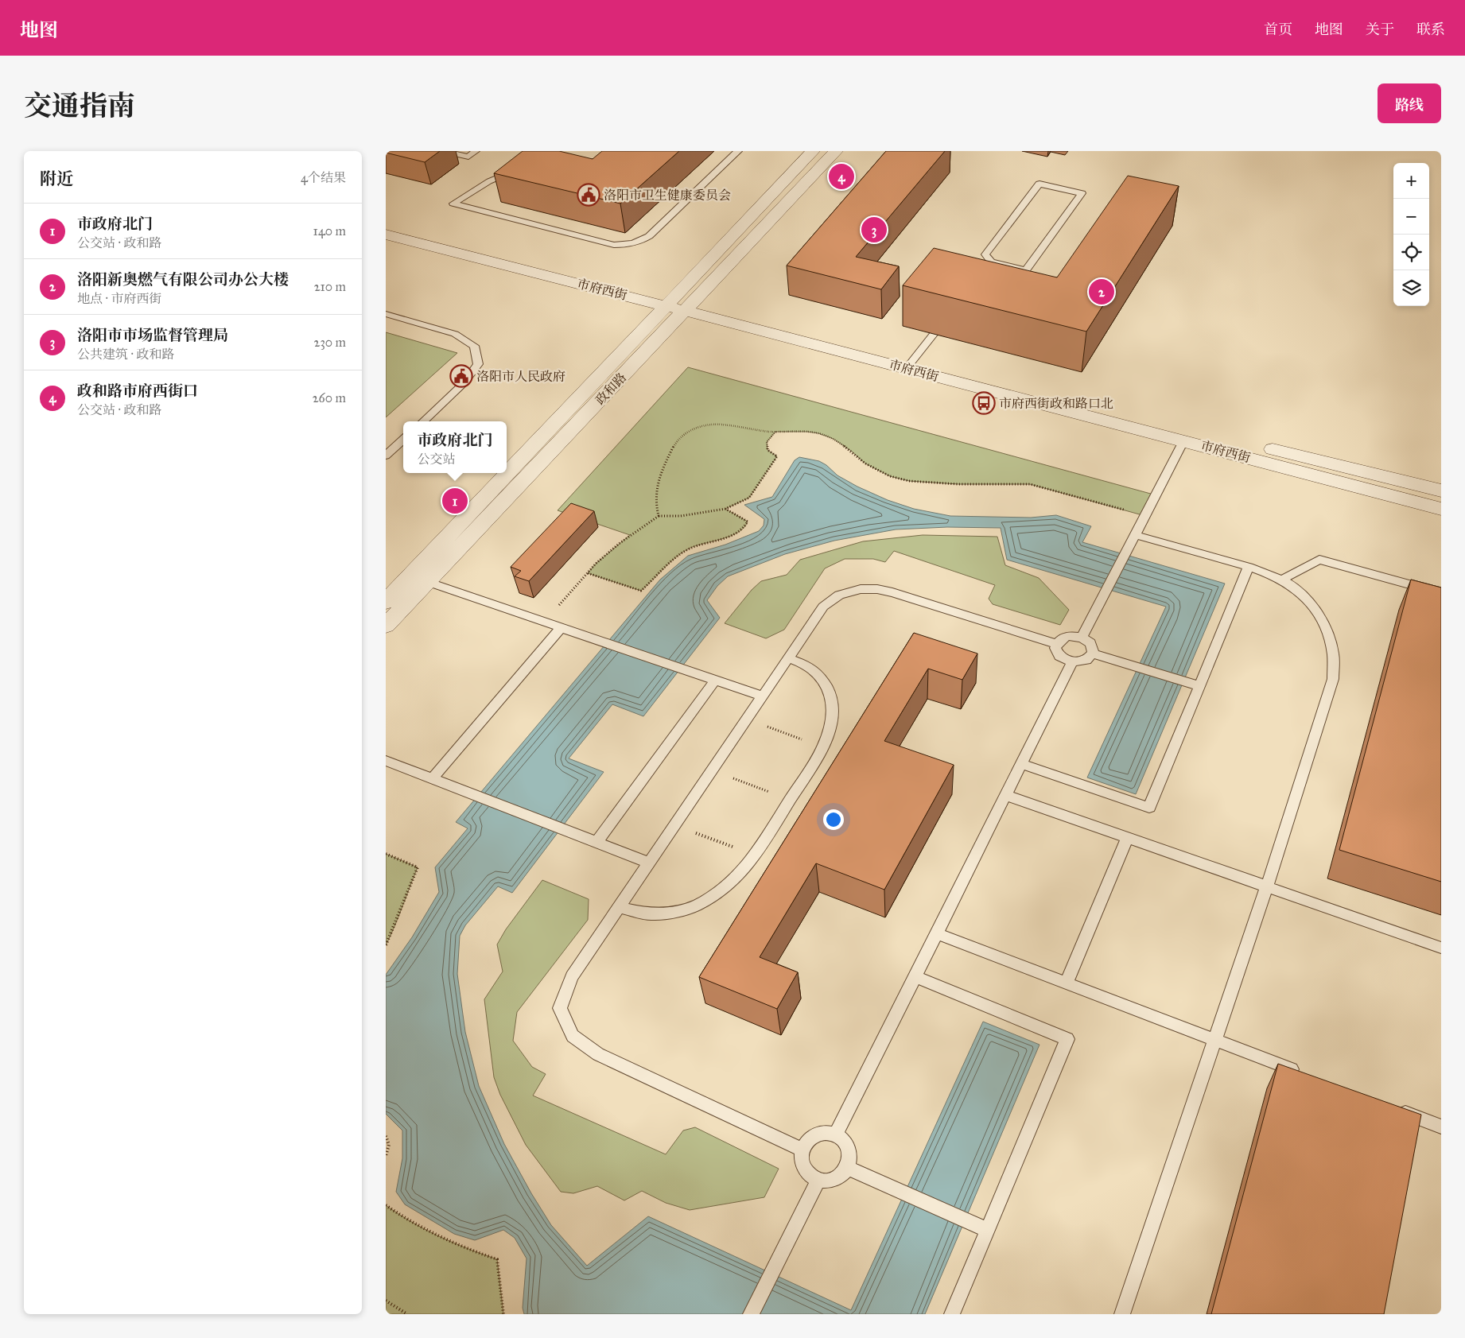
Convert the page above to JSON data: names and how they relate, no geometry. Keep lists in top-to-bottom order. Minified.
{"streets":{"street":["市府西街","政和路"]},"crossings":[["市府西街","政和路"]],"places":{"public building":["洛阳市卫生健康委员会","洛阳市人民政府"],"bus stop":["市府西街政和路口北"]},"page":{"header":"地图","nav":["首页","地图","关于","联系"],"title":"交通指南","buttons":"路线","heading":["附近","4个结果"],"pins":["4","3","2","1"],"map_buttons":["+","−"],"list":[{"mark":"1","name":"市政府北门","note":"公交站 · 政和路","value":"140 m"},{"mark":"2","name":"洛阳新奥燃气有限公司办公大楼","note":"地点 · 市府西街","value":"210 m"},{"mark":"3","name":"洛阳市市场监督管理局","note":"公共建筑 · 政和路","value":"230 m"},{"mark":"4","name":"政和路市府西街口","note":"公交站 · 政和路","value":"260 m"}],"popup":["市政府北门","公交站"]}}
